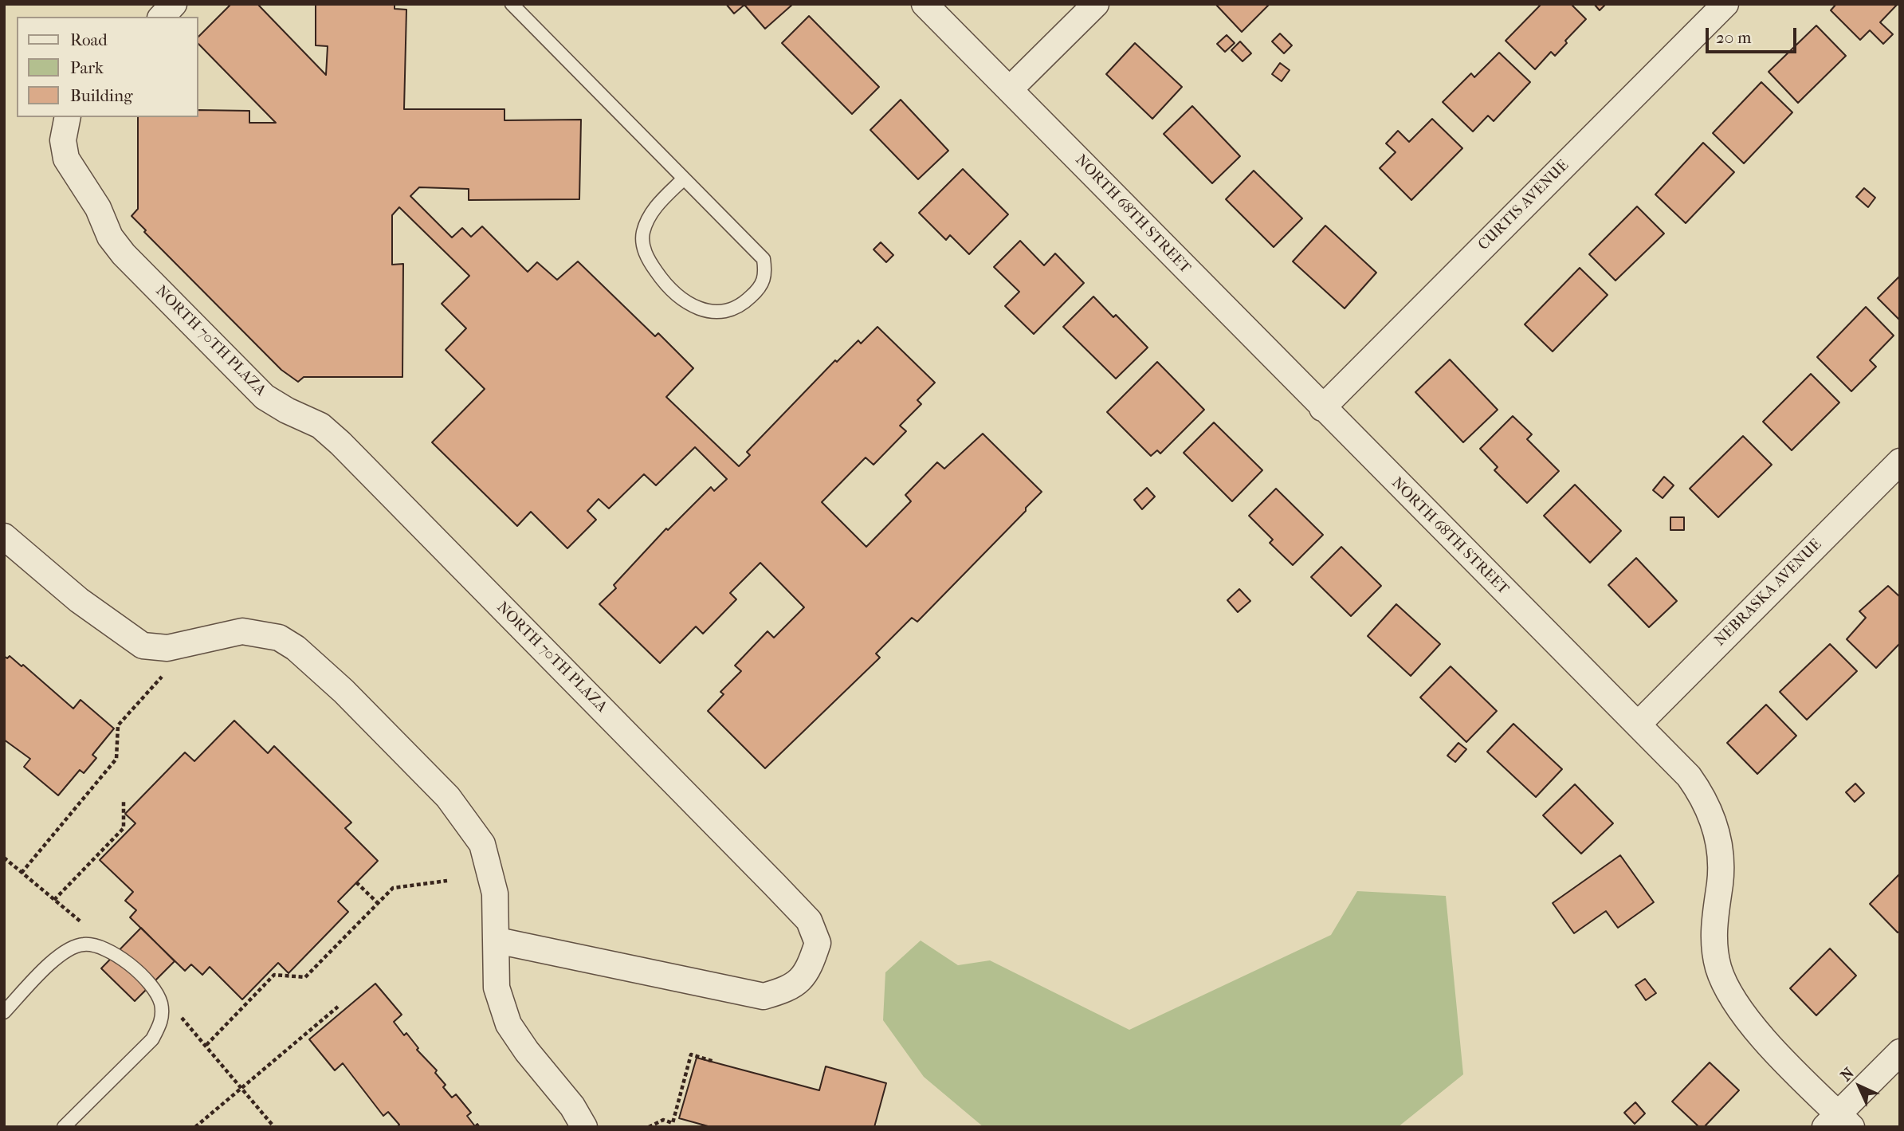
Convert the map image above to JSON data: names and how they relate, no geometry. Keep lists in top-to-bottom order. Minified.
{"streets":{"street":["CURTIS AVENUE","NORTH 68TH STREET","NORTH 70TH PLAZA","NEBRASKA AVENUE"]},"crossings":[["CURTIS AVENUE","NORTH 68TH STREET"],["NORTH 68TH STREET","NEBRASKA AVENUE"]],"legend":["Road","Park","Building"],"scale_bar":"20 m","north":"top left"}
